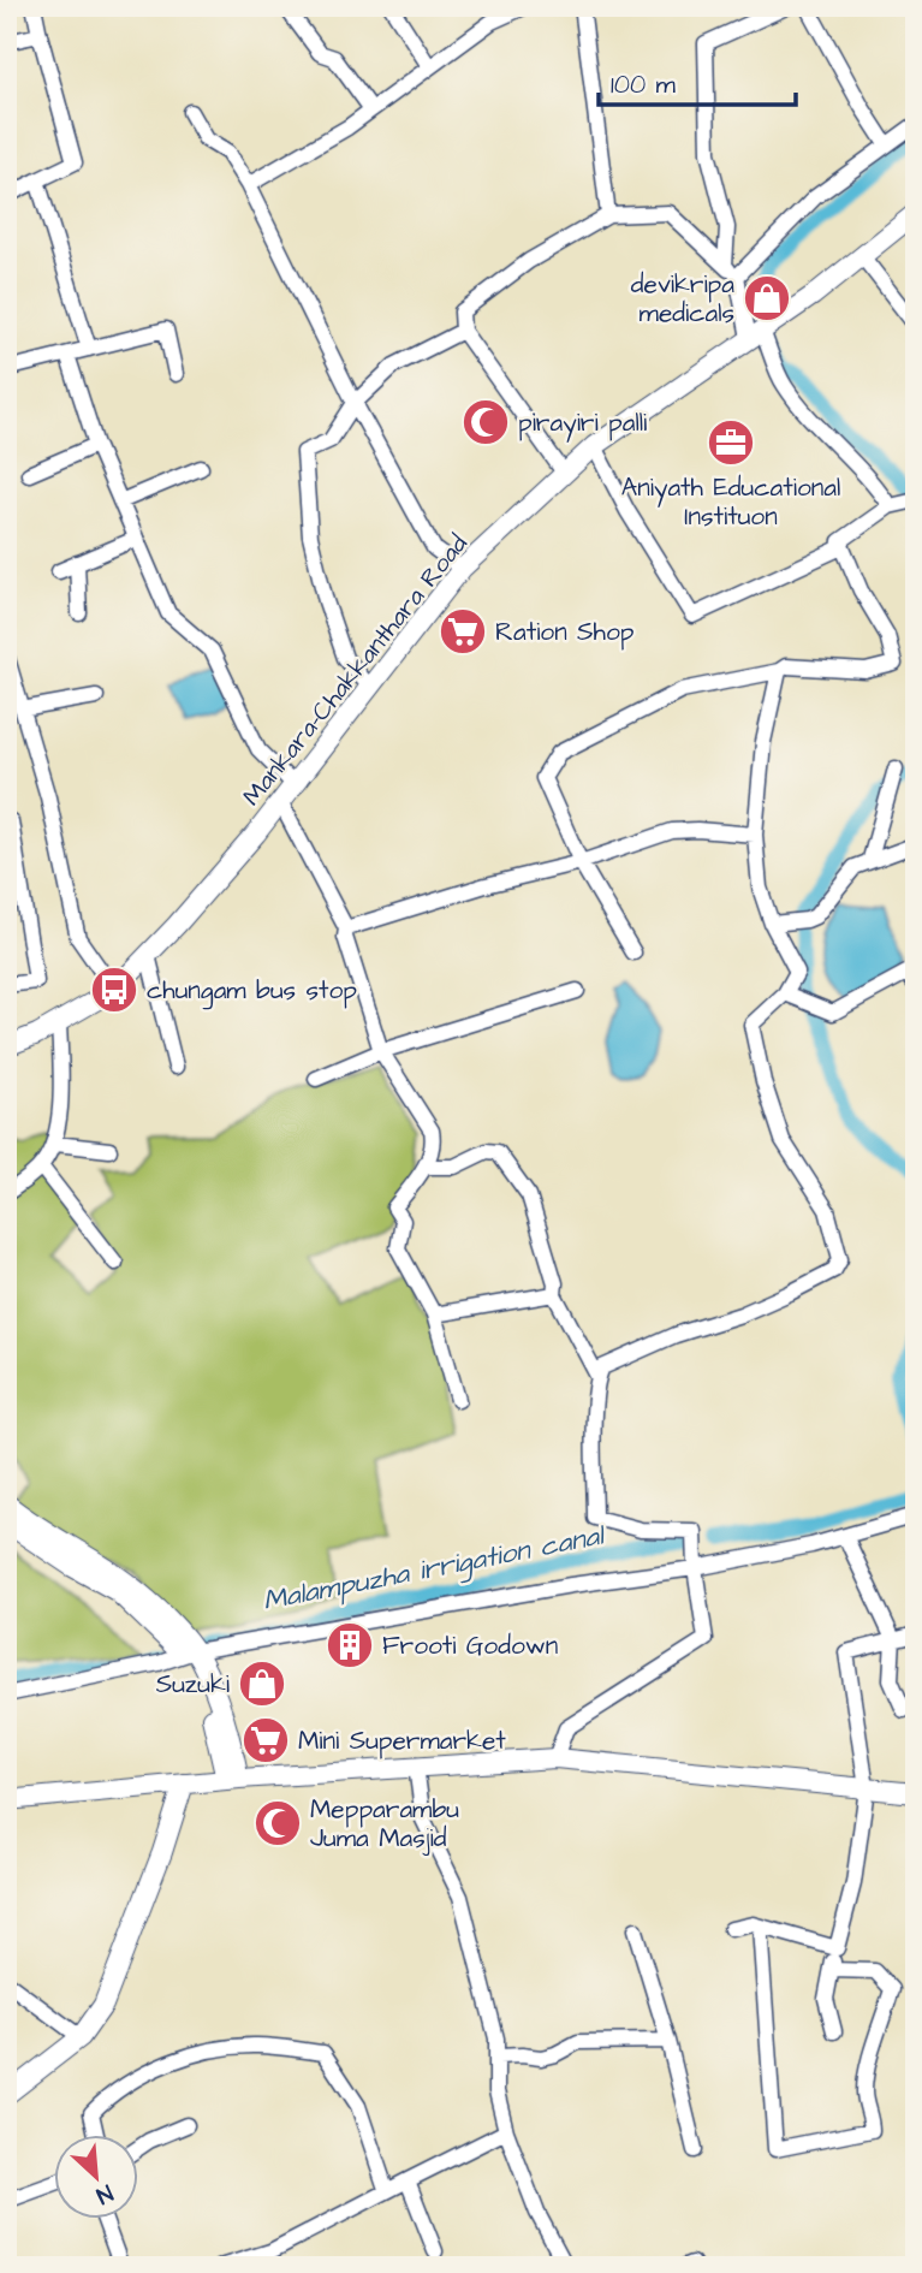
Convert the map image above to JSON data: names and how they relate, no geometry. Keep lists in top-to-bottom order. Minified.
{"streets":{"main road":["Mankara-Chakkanthara Road"]},"water":["Malampuzha irrigation canal"],"places":{"shop":["devikripa medicals","Suzuki"],"mosque":["pirayiri palli","Mepparambu Juma Masjid"],"office":["Aniyath Educational Instituon"],"supermarket":["Ration Shop","Mini Supermarket"],"bus stop":["chungam bus stop"],"building":["Frooti Godown"]},"scale_bar":"100 m","north":"bottom right"}
